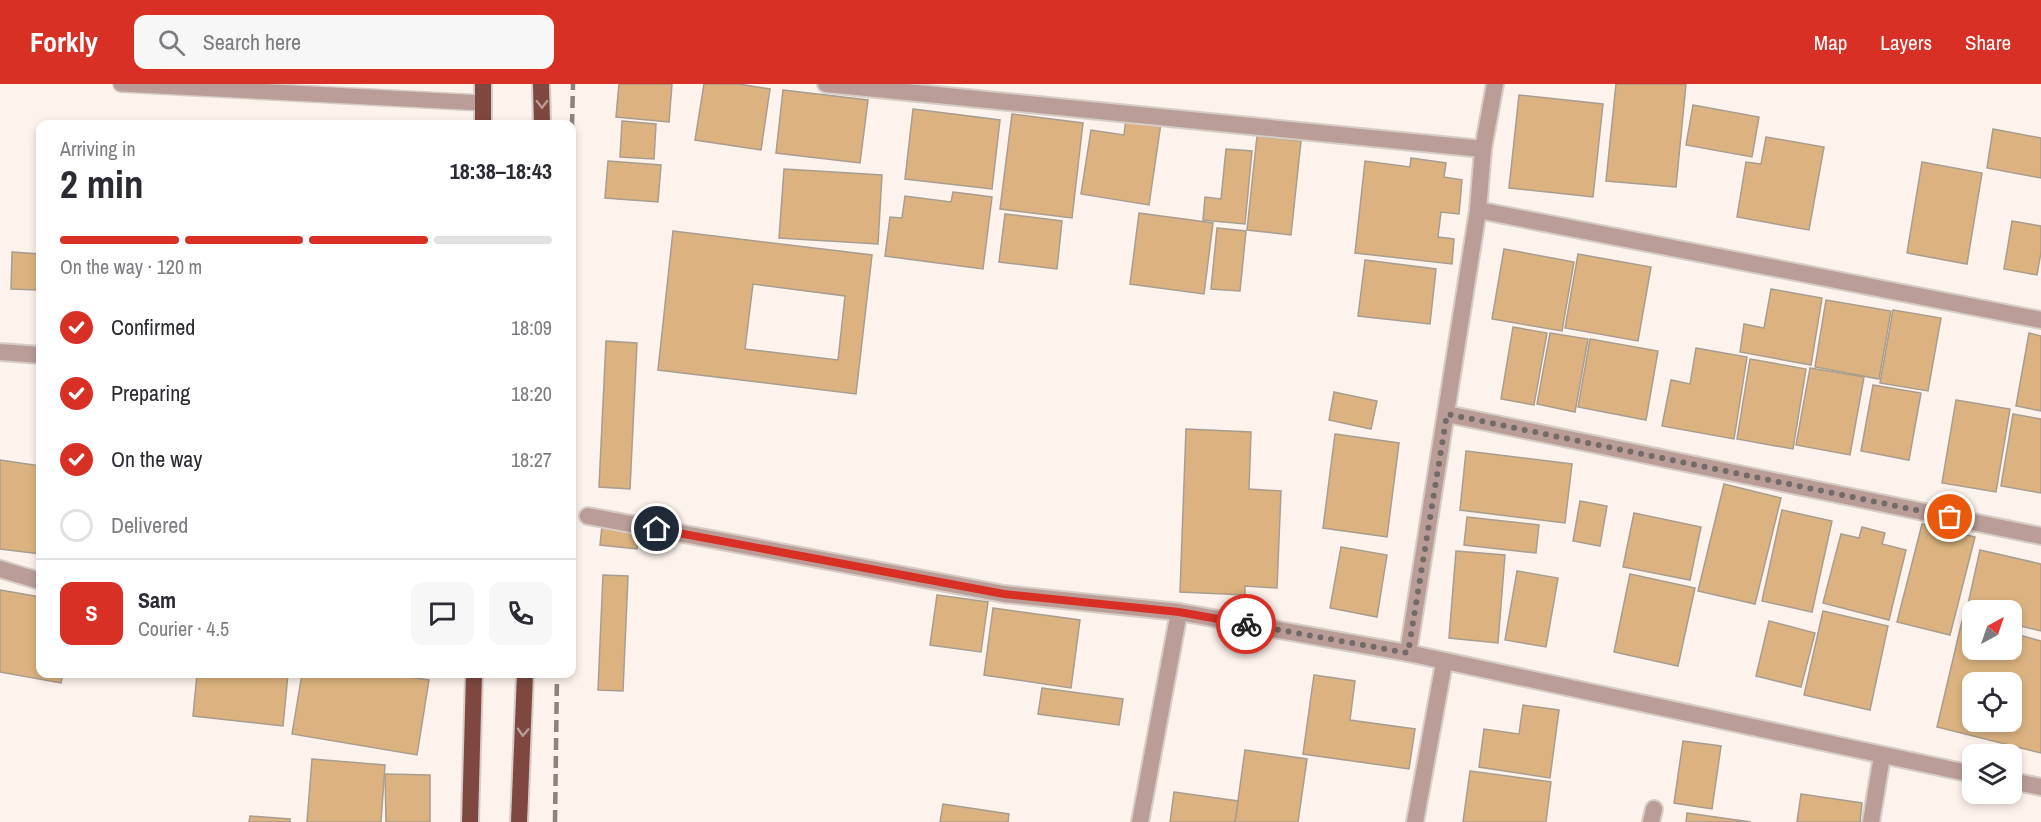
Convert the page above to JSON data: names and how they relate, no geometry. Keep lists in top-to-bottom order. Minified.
{"north":"top right","page":{"header":"Forkly","search":"Search here","nav":["Map","Layers","Share"],"heading":["2 min","Arriving in","18:38–18:43"],"panel":["Sam","Courier · 4.5"],"bar":"On the way · 120 m","list":[["Confirmed","18:09"],["Preparing","18:20"],["On the way","18:27"],"Delivered"],"round":"S"}}
